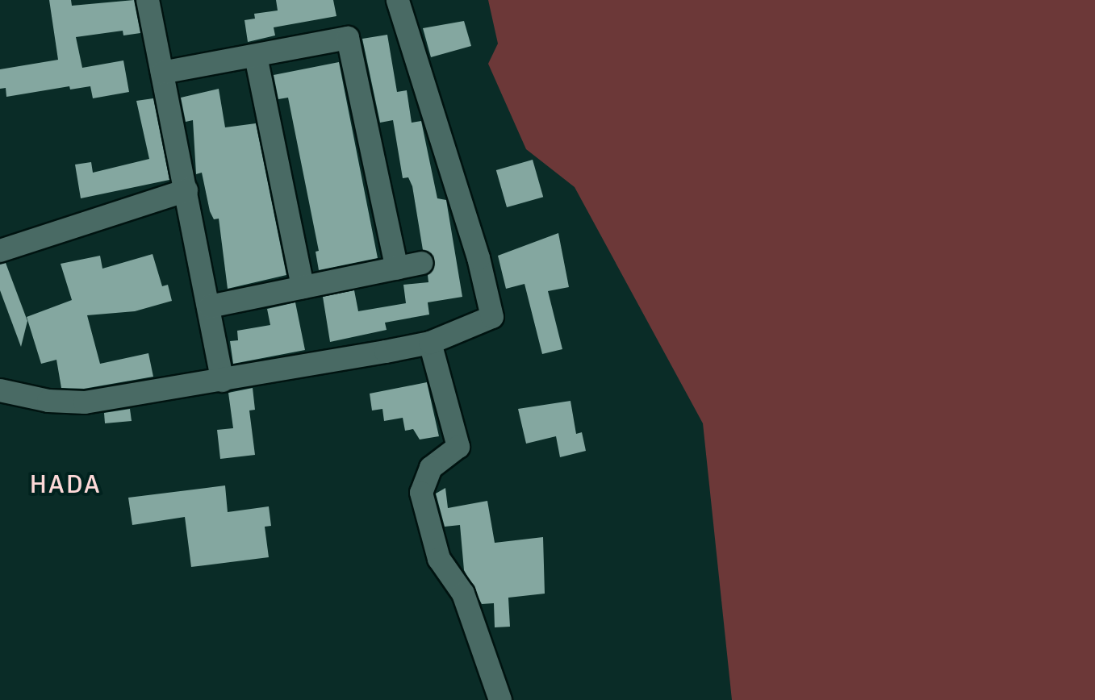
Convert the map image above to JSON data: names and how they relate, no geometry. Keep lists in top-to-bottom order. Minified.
{"districts":["HADA"]}
